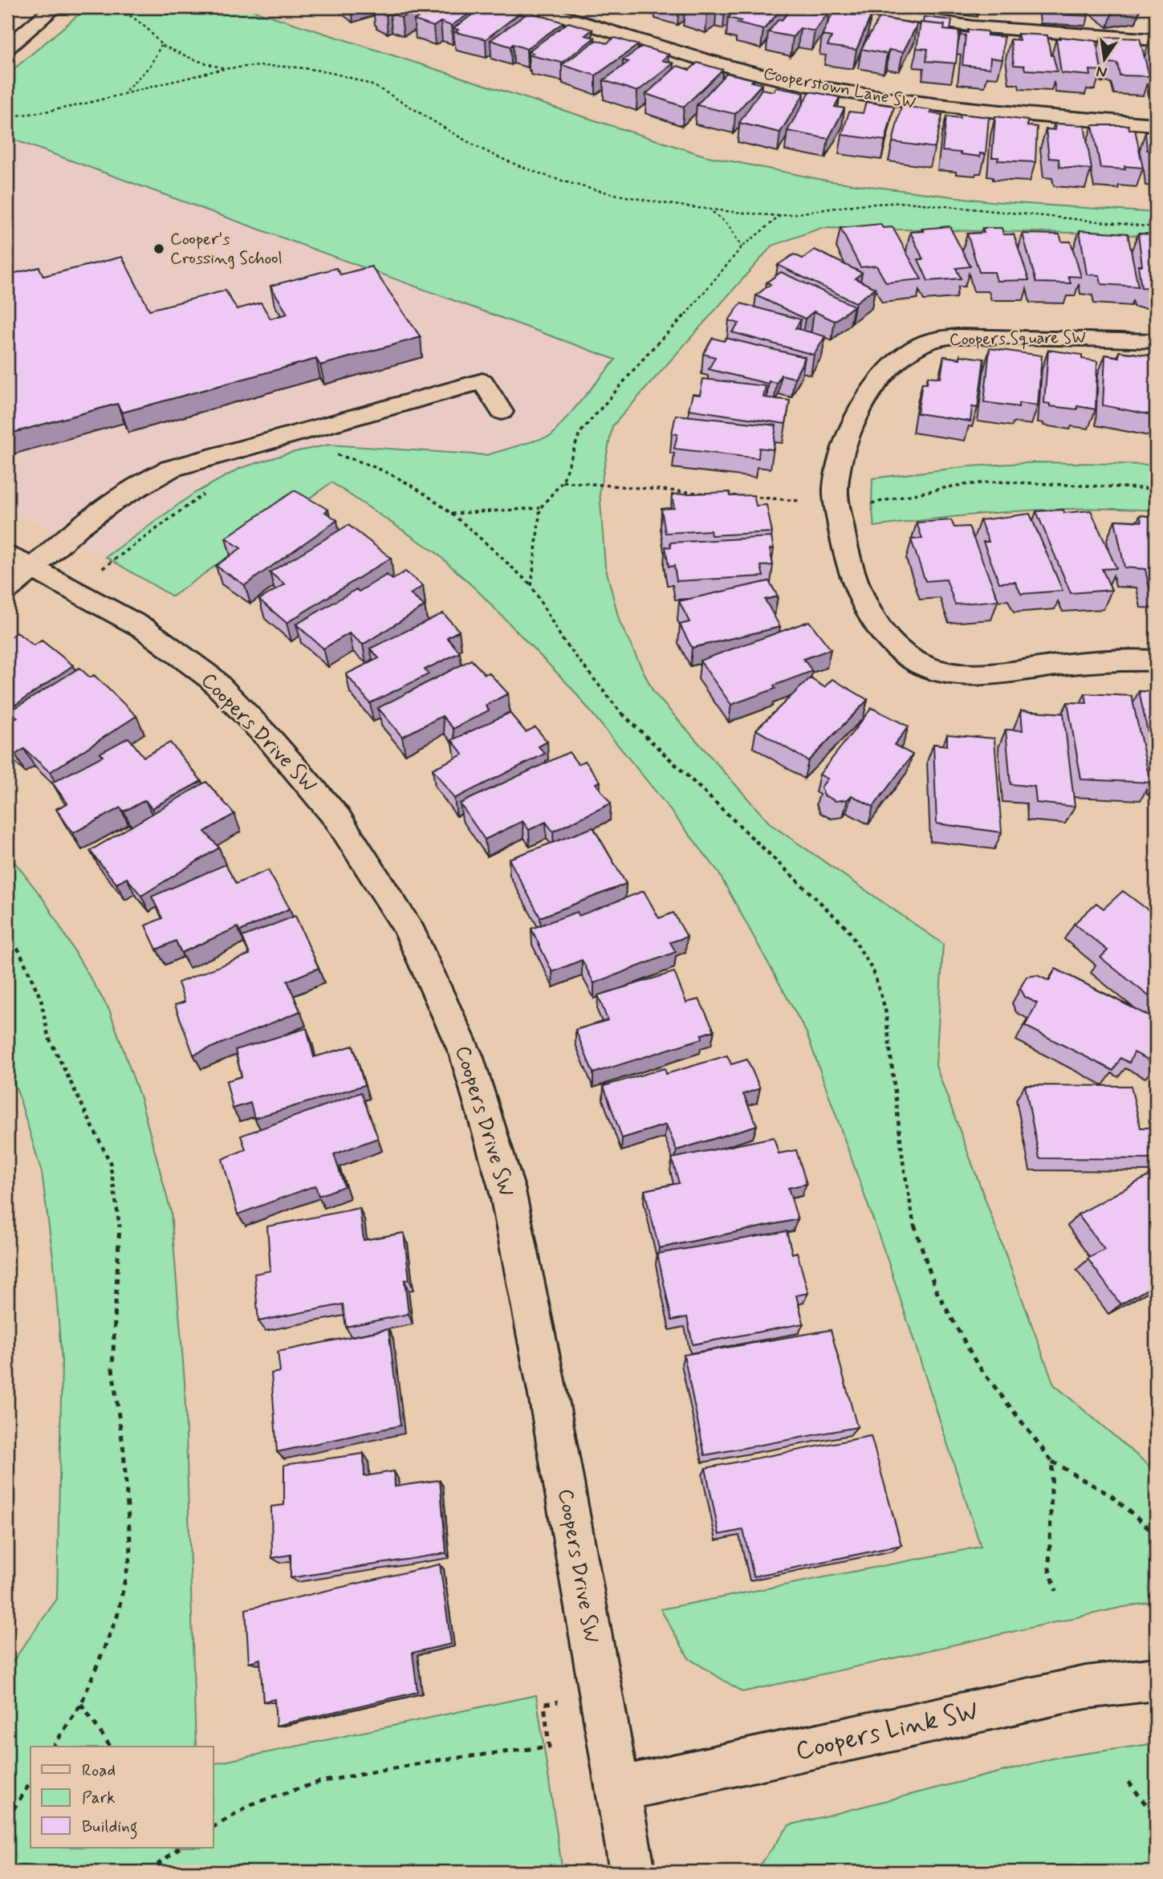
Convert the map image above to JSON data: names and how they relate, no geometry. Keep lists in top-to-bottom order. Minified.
{"streets":{"street":["Cooperstown Lane SW","Coopers Square SW","Coopers Drive SW","Coopers Link SW"]},"crossings":[["Coopers Drive SW","Coopers Link SW"]],"places":["Cooper's Crossing School"],"legend":["Road","Park","Building"],"north":"bottom"}
